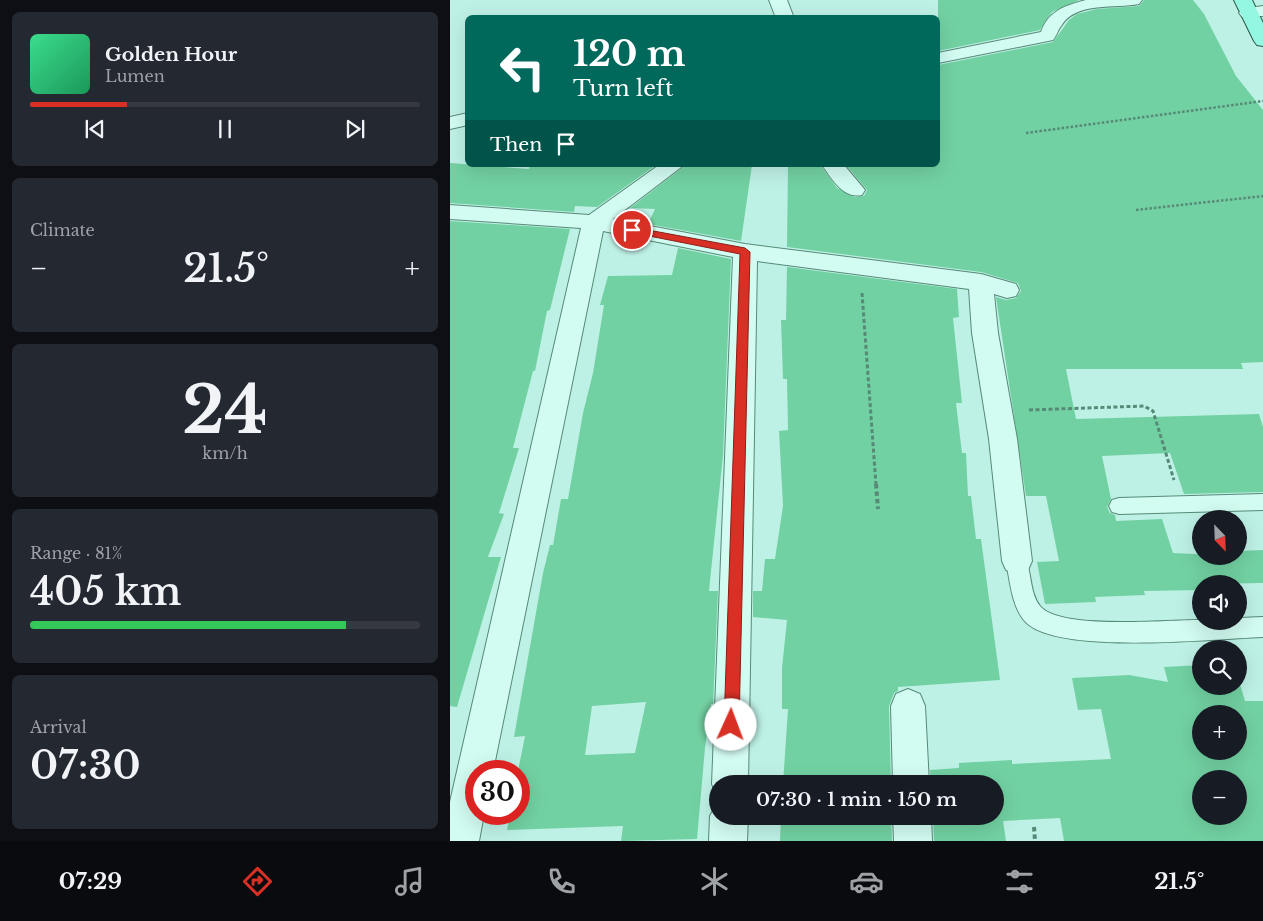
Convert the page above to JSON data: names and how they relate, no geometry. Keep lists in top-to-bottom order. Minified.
{"north":"bottom right","page":{"turn":["120 m","Turn left"],"song":["Golden Hour","Lumen"],"then":"Then","tile":["Climate",["24","km/h"],["Range · 81%","405 km"],["Arrival","07:30"]],"heat":["−","21.5°","+"],"map_buttons":["+","−"],"limit":"30","trip":"07:30 · 1 min · 150 m","tabs":["07:29","21.5°"]}}
